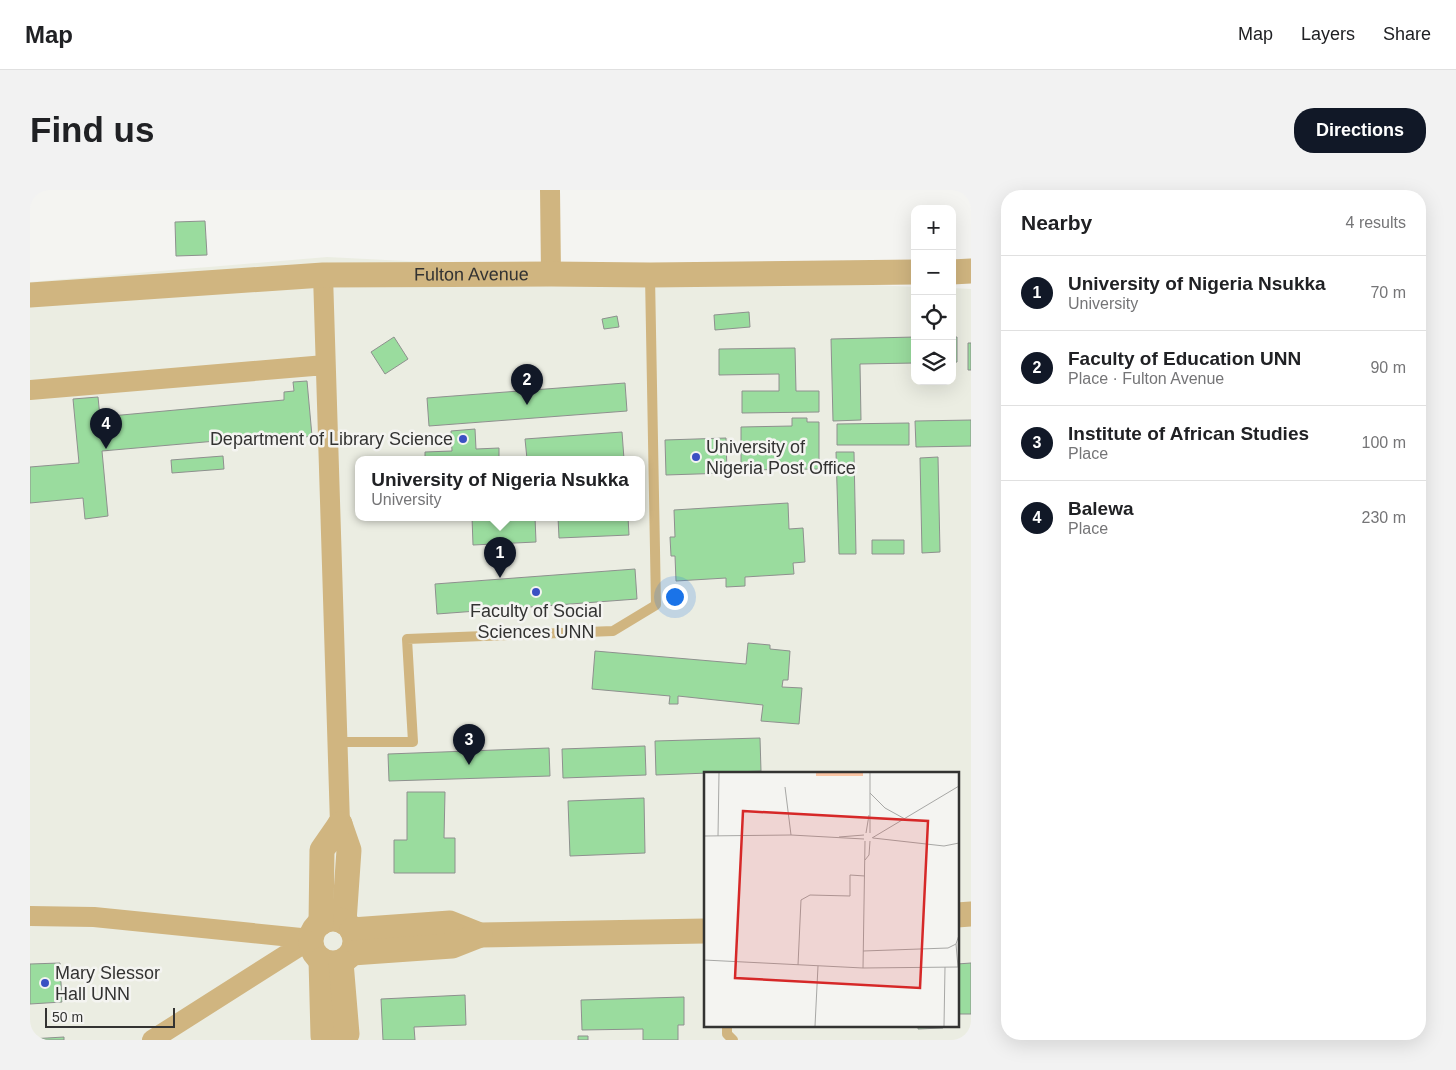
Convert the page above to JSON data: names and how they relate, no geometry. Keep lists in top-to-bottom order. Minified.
{"streets":{"street":["Fulton Avenue"]},"places":["Department of Library Science","University of Nigeria Post Office","Faculty of Social Sciences UNN","Mary Slessor Hall UNN"],"scale_bar":"50 m","page":{"header":"Map","nav":["Map","Layers","Share"],"buttons":"Directions","title":"Find us","heading":["Nearby","4 results"],"map_buttons":["+","−"],"list":[{"mark":"1","name":"University of Nigeria Nsukka","note":"University","value":"70 m"},{"mark":"2","name":"Faculty of Education UNN","note":"Place · Fulton Avenue","value":"90 m"},{"mark":"3","name":"Institute of African Studies","note":"Place","value":"100 m"},{"mark":"4","name":"Balewa","note":"Place","value":"230 m"}],"pins":["2","4","1","3"],"popup":["University of Nigeria Nsukka","University"],"scale":"50 m"}}
